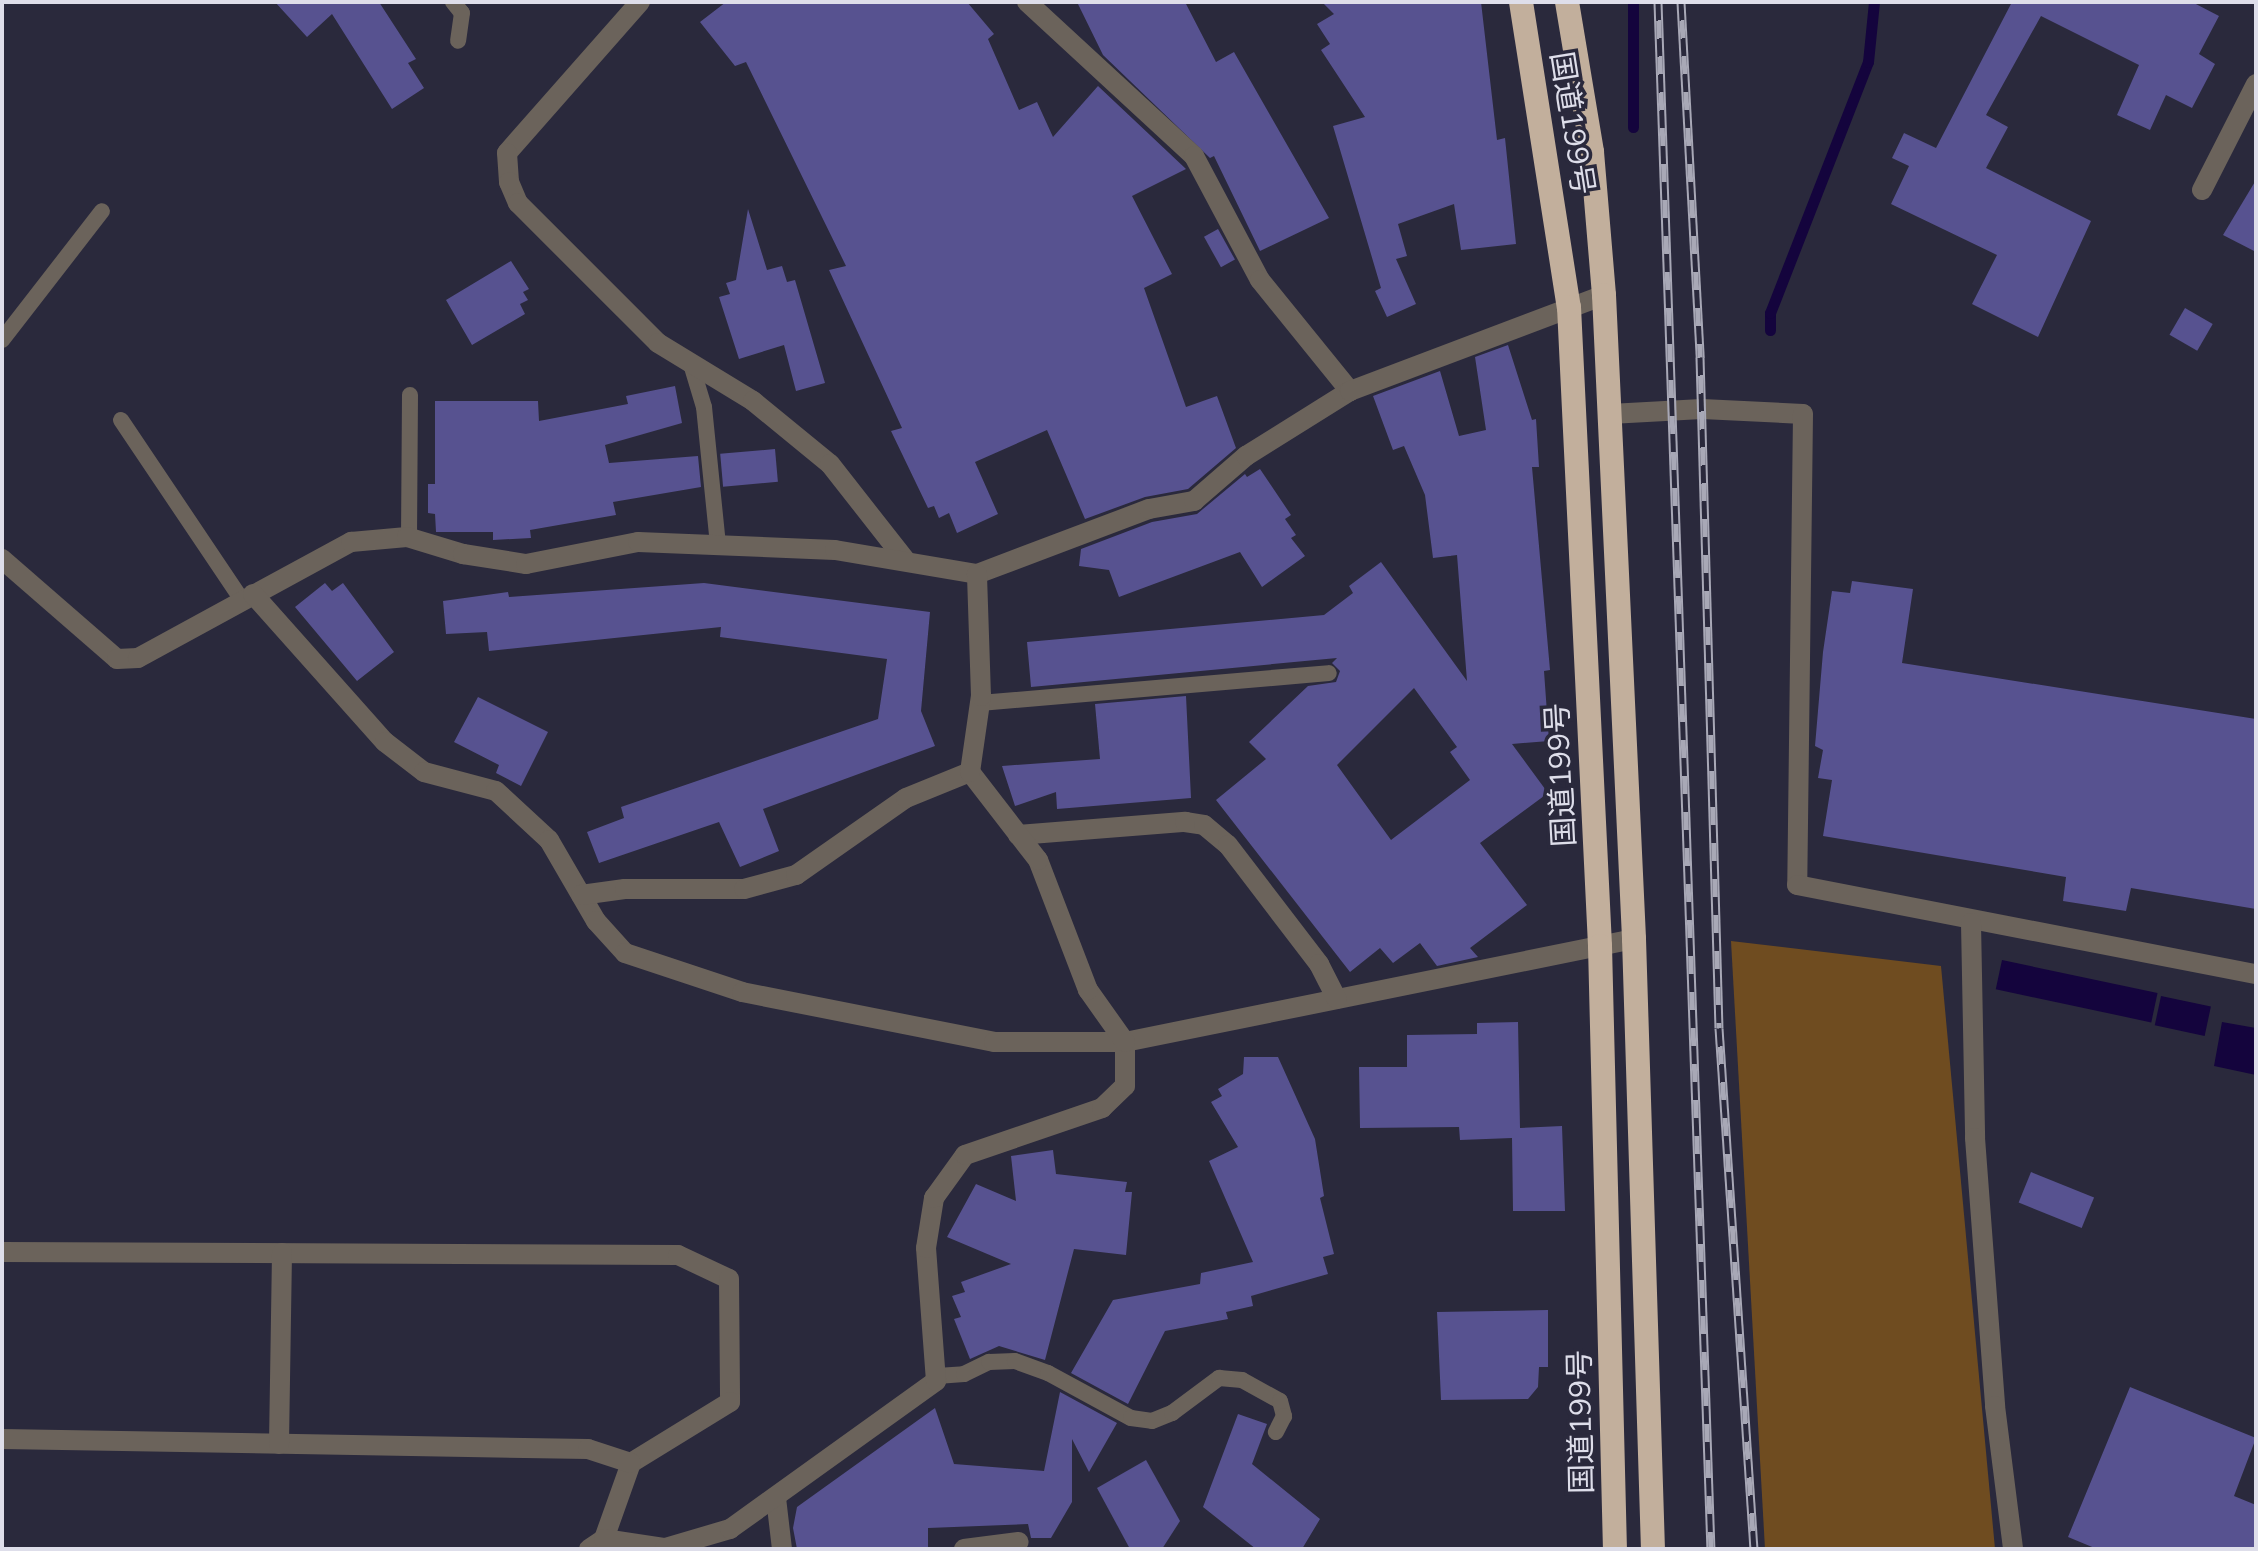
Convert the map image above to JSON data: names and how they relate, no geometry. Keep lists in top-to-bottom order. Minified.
{"streets":{"highway":["国道199号"]}}
